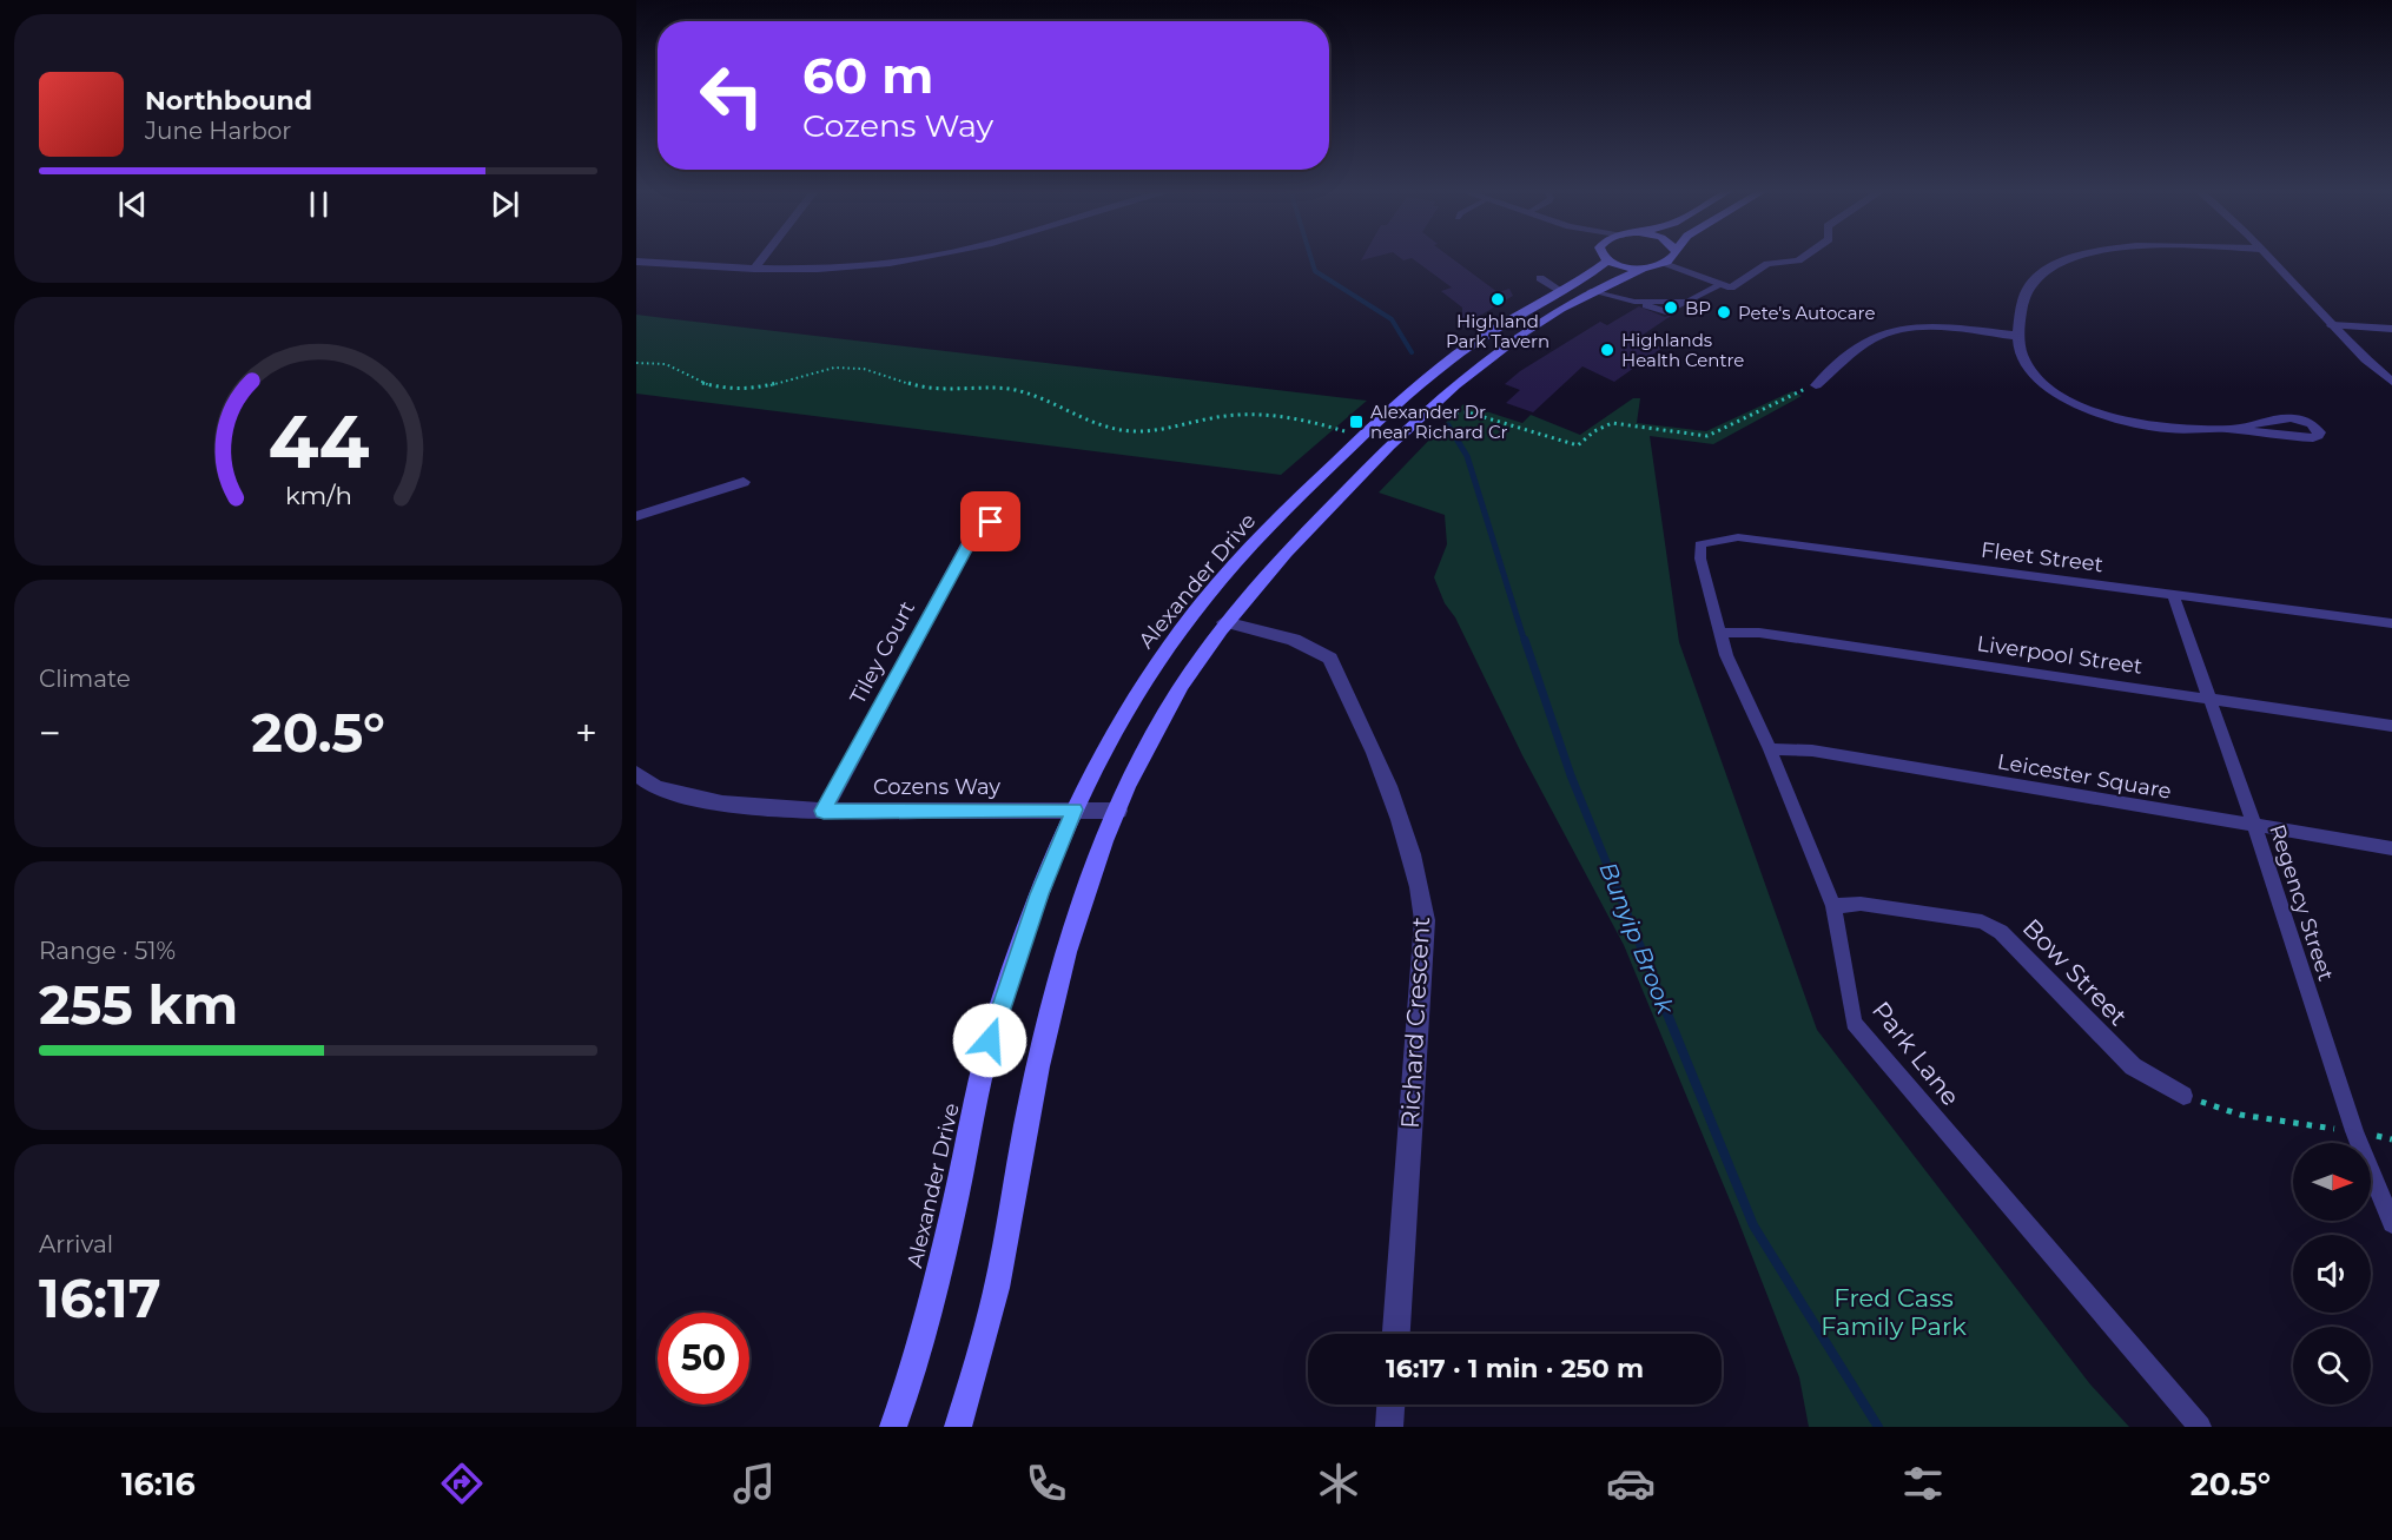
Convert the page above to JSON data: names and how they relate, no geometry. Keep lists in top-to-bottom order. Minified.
{"streets":{"main road":["Alexander Drive"],"street":["Tiley Court","Cozens Way","Richard Crescent"],"lane":["Fleet Street","Liverpool Street","Leicester Square","Regency Street","Bow Street","Park Lane"]},"crossings":[["Fleet Street","Regency Street"],["Fleet Street","Park Lane"],["Alexander Drive","Cozens Way"],["Tiley Court","Cozens Way"],["Liverpool Street","Regency Street"],["Liverpool Street","Park Lane"],["Leicester Square","Regency Street"],["Leicester Square","Park Lane"],["Bow Street","Park Lane"]],"water":["Bunyip Brook"],"parks":["Fred Cass Family Park"],"places":{"other":["Highland Park Tavern","BP","Pete's Autocare","Highlands Health Centre"],"transit":["Alexander Dr near Richard Cr"]},"north":"right","page":{"turn":["60 m","Cozens Way"],"song":["Northbound","June Harbor"],"tile":["Climate",["Range · 51%","255 km"],["Arrival","16:17"]],"heat":["−","20.5°","+"],"limit":"50","trip":"16:17 · 1 min · 250 m","tabs":["16:16","20.5°"],"gauge":["44","km/h"]}}
